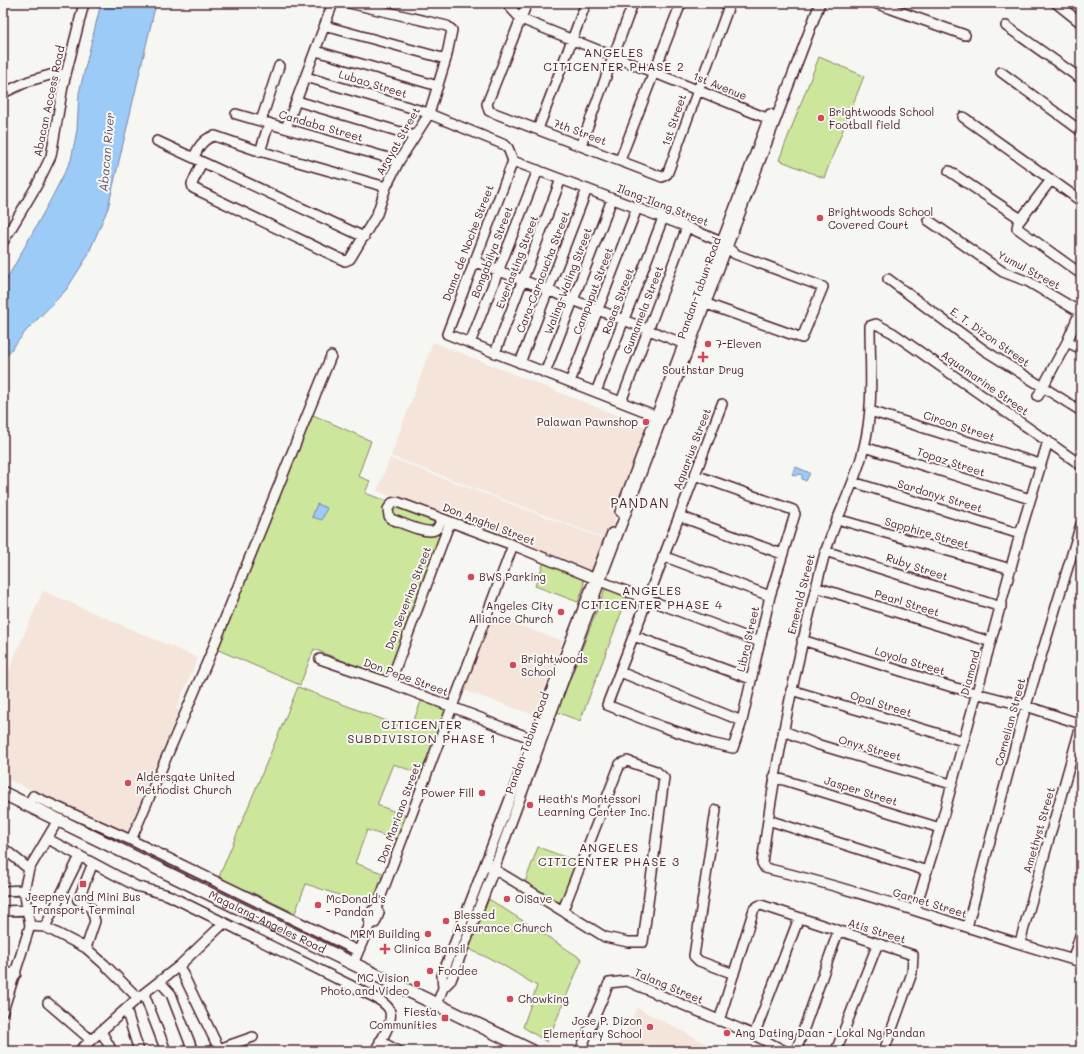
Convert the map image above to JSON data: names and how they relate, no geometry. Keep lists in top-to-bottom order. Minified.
{"streets":{"main road":["Magalang-Angeles Road"],"street":["Lubao Street","1st Avenue","Abacan Access Road","1st Street","Candaba Street","7th Street","Arayat Street","Ilang-Ilang Street","Dama de Noche Street","Bongabilya Street","Everlasting Street","Yumul Street","Cara-Caracucha Street","Waling-Waling Street","Pandan-Tabun Road","Campuput Street","Rosas Street","Gumamela Street","E. T. Dizon Street","Aquamarine Street","Circon Street","Aquarius Street","Topaz Street","Sardonyx Street","Don Anghel Street","Sapphire Street","Ruby Street","Emerald Street","Don Severino Street","Pearl Street","Libra Street","Loyola Street","Diamond","Don Pepe Street","Opal Street","Cornelian Street","Onyx Street","Jasper Street","Don Mariano Street","Amethyst Street","Garnet Street","Atis Street","Talang Street"]},"crossings":[["Lubao Street","Arayat Street"],["Lubao Street","Ilang-Ilang Street"],["Lubao Street","Dama de Noche Street"],["1st Avenue","1st Street"],["1st Avenue","7th Street"],["1st Avenue","Pandan-Tabun Road"],["1st Street","7th Street"],["Candaba Street","Arayat Street"],["Ilang-Ilang Street","Dama de Noche Street"],["Ilang-Ilang Street","Bongabilya Street"],["Ilang-Ilang Street","Everlasting Street"],["Ilang-Ilang Street","Cara-Caracucha Street"],["Ilang-Ilang Street","Waling-Waling Street"],["Ilang-Ilang Street","Pandan-Tabun Road"],["Ilang-Ilang Street","Campuput Street"],["Ilang-Ilang Street","Rosas Street"],["Ilang-Ilang Street","Gumamela Street"],["Dama de Noche Street","Bongabilya Street"],["Pandan-Tabun Road","Don Anghel Street"],["Pandan-Tabun Road","Don Pepe Street"],["Pandan-Tabun Road","Magalang-Angeles Road"],["Aquamarine Street","Emerald Street"],["Aquamarine Street","Diamond"],["Circon Street","Emerald Street"],["Circon Street","Diamond"],["Aquarius Street","Don Anghel Street"],["Aquarius Street","Libra Street"],["Topaz Street","Emerald Street"],["Topaz Street","Diamond"],["Sardonyx Street","Emerald Street"],["Sardonyx Street","Diamond"],["Don Anghel Street","Don Severino Street"],["Don Anghel Street","Libra Street"],["Don Anghel Street","Don Mariano Street"],["Sapphire Street","Emerald Street"],["Sapphire Street","Diamond"],["Ruby Street","Emerald Street"],["Ruby Street","Diamond"],["Emerald Street","Pearl Street"],["Emerald Street","Loyola Street"],["Emerald Street","Opal Street"],["Emerald Street","Onyx Street"],["Emerald Street","Jasper Street"],["Emerald Street","Garnet Street"],["Don Severino Street","Don Pepe Street"],["Pearl Street","Diamond"],["Loyola Street","Diamond"],["Loyola Street","Cornelian Street"],["Loyola Street","Amethyst Street"],["Diamond","Opal Street"],["Diamond","Onyx Street"],["Diamond","Jasper Street"],["Diamond","Garnet Street"],["Don Pepe Street","Don Mariano Street"],["Cornelian Street","Garnet Street"],["Don Mariano Street","Magalang-Angeles Road"],["Amethyst Street","Garnet Street"]],"districts":["ANGELES CITICENTER PHASE 2","PANDAN","ANGELES CITICENTER PHASE 4","CITICENTER SUBDIVISION PHASE 1","ANGELES CITICENTER PHASE 3"],"water":["Abacan River"],"places":{"other":["Brightwoods School Football field","Brightwoods School Covered Court","7-Eleven","Palawan Pawnshop","BWS Parking","Angeles City Alliance Church","Brightwoods School","Aldersgate United Methodist Church","Power Fill","Heath's Montessori Learning Center Inc.","O!Save","McDonald's - Pandan","Blessed Assurance Church","MRM Building","Foodee","MC Vision Photo and Video","Chowking","Jose P. Dizon Elementary School","Ang Dating Daan - Lokal Ng Pandan"],"health":["Southstar Drug","Clinica Bansil"],"transit":["Jeepney and Mini Bus Transport Terminal","Fiesta Communities"]}}
